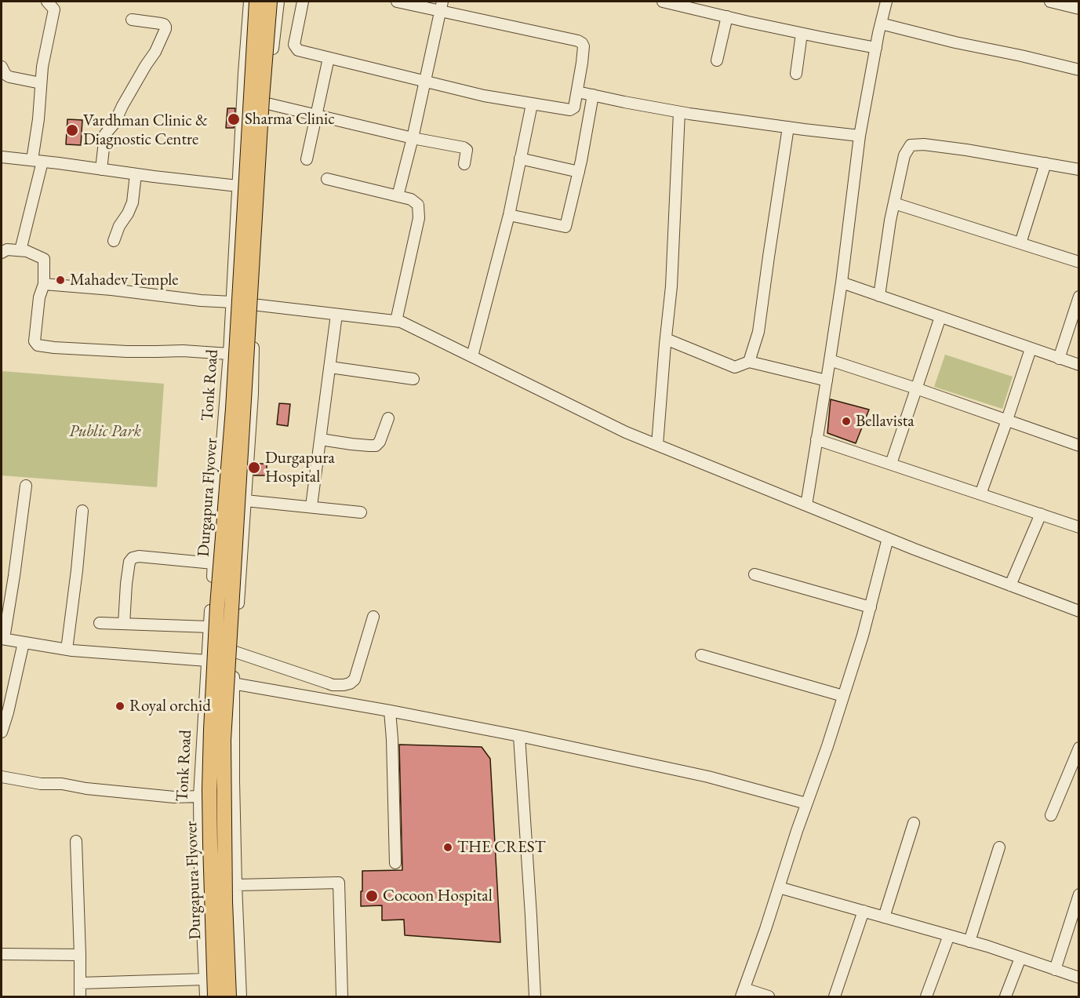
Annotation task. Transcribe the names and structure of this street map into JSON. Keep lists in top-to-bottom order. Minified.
{"streets":{"main road":["Durgapura Flyover"],"street":["Tonk Road"]},"parks":["Public Park"],"places":["Sharma Clinic","Vardhman Clinic & Diagnostic Centre","Mahadev Temple","Bellavista","Durgapura Hospital","Royal orchid","THE CREST","Cocoon Hospital"]}
